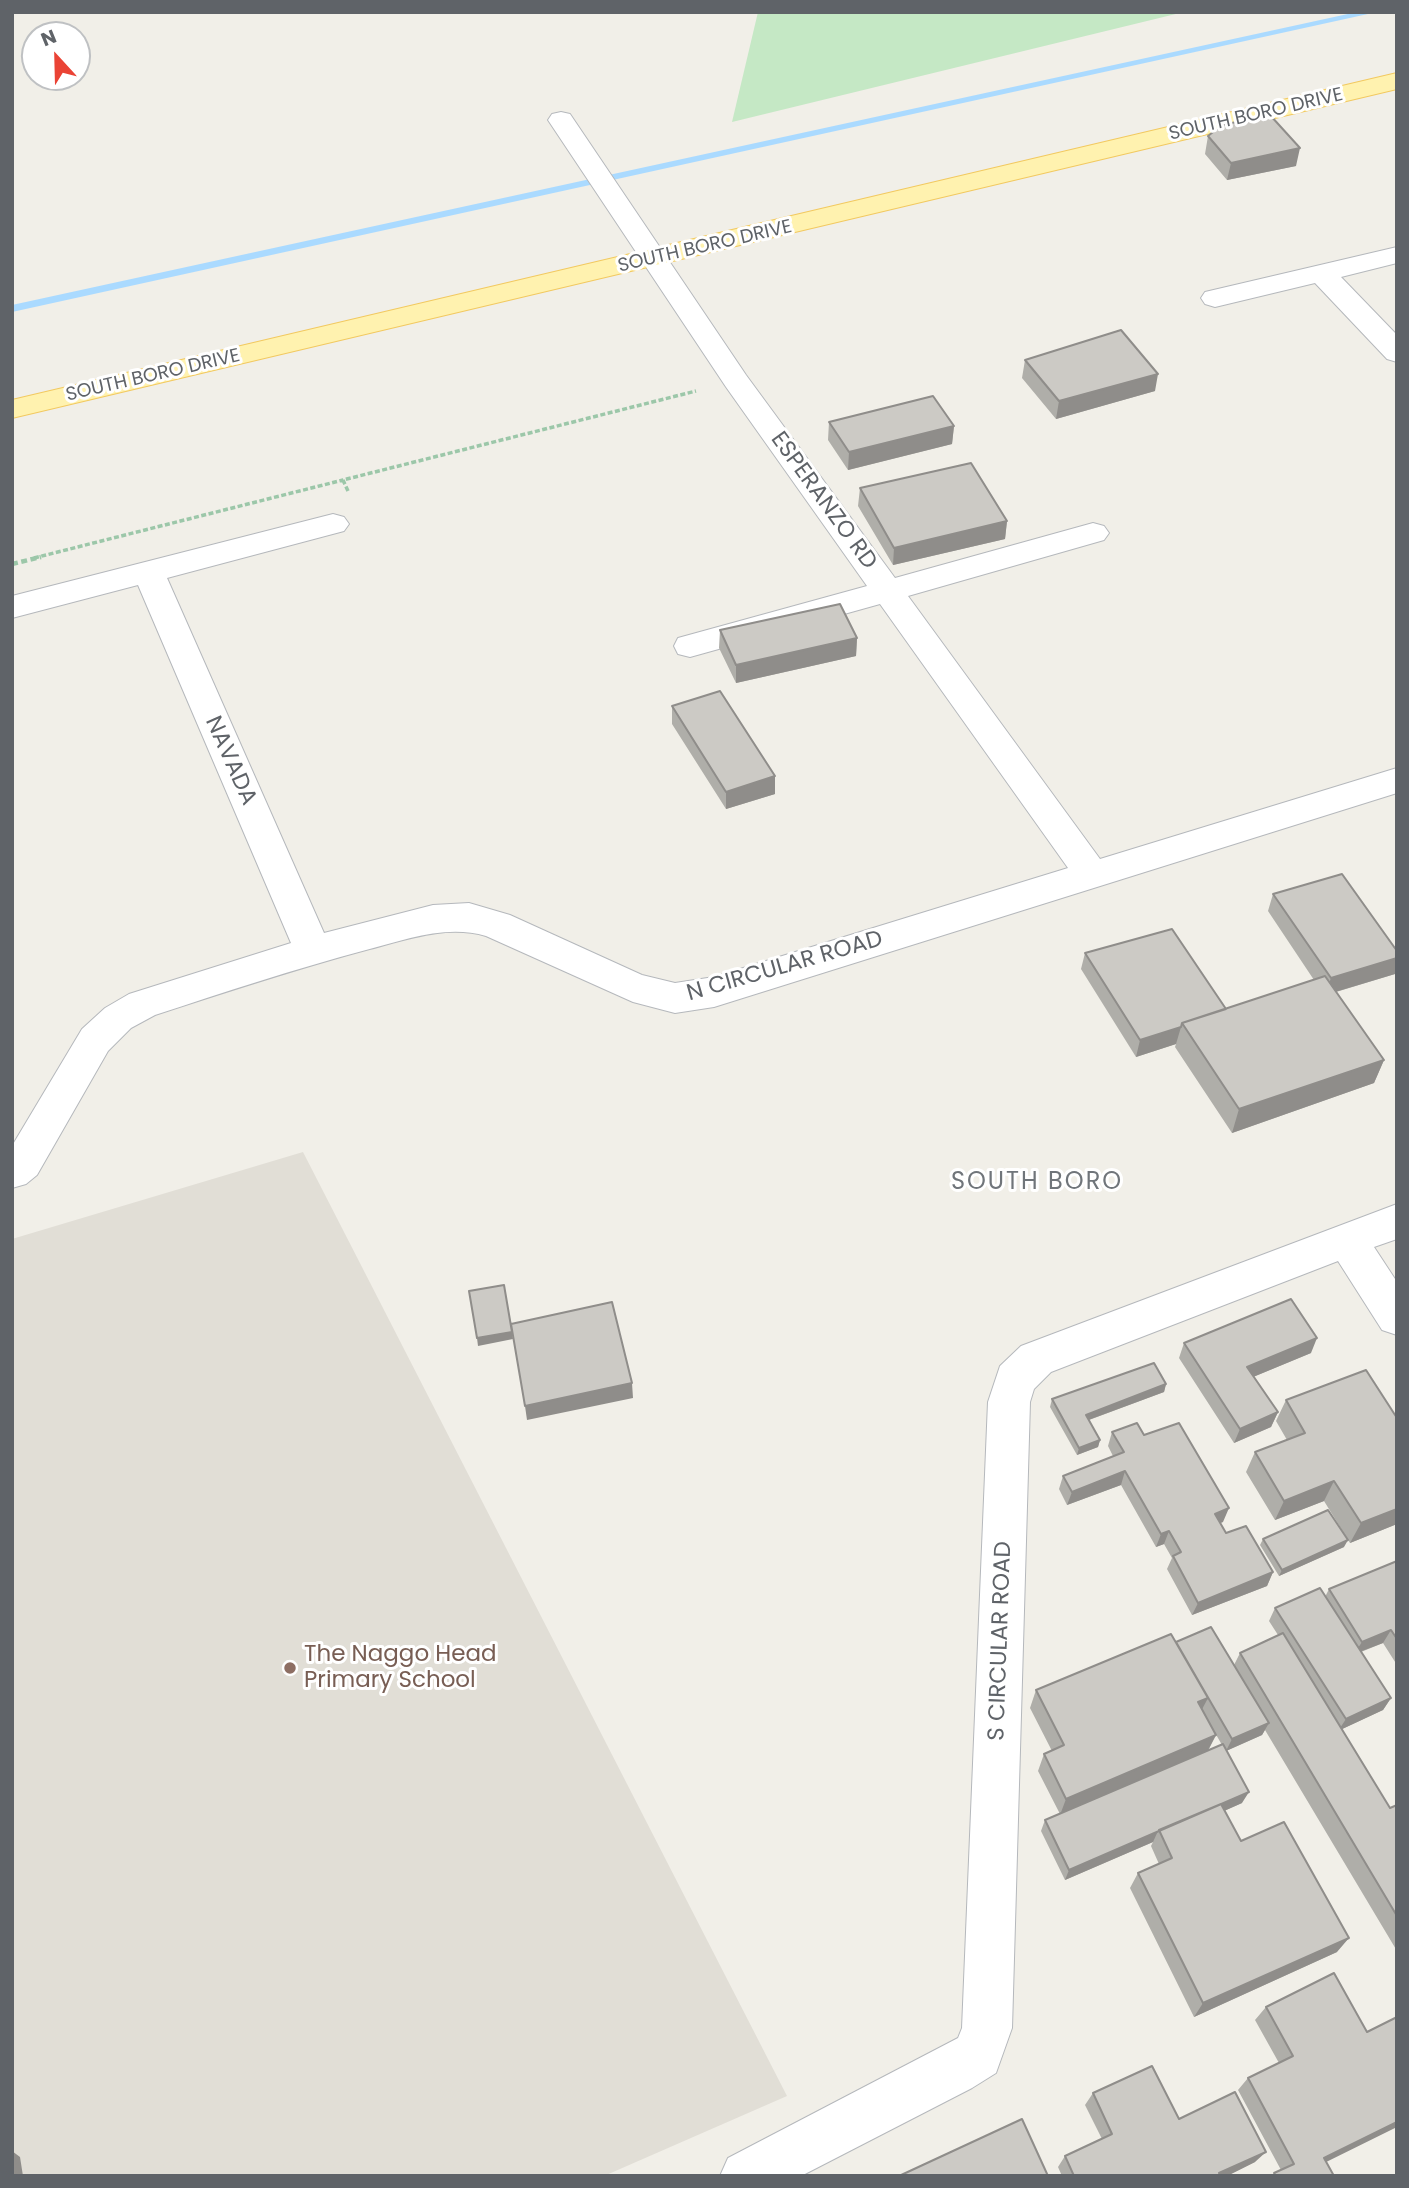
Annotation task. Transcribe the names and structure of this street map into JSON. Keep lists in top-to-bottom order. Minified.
{"streets":{"main road":["SOUTH BORO DRIVE"],"street":["ESPERANZO RD","NAVADA","N CIRCULAR ROAD","S CIRCULAR ROAD"]},"crossings":[["SOUTH BORO DRIVE","ESPERANZO RD"],["ESPERANZO RD","N CIRCULAR ROAD"],["NAVADA","N CIRCULAR ROAD"]],"districts":["SOUTH BORO"],"places":["The Naggo Head Primary School"],"north":"top"}
